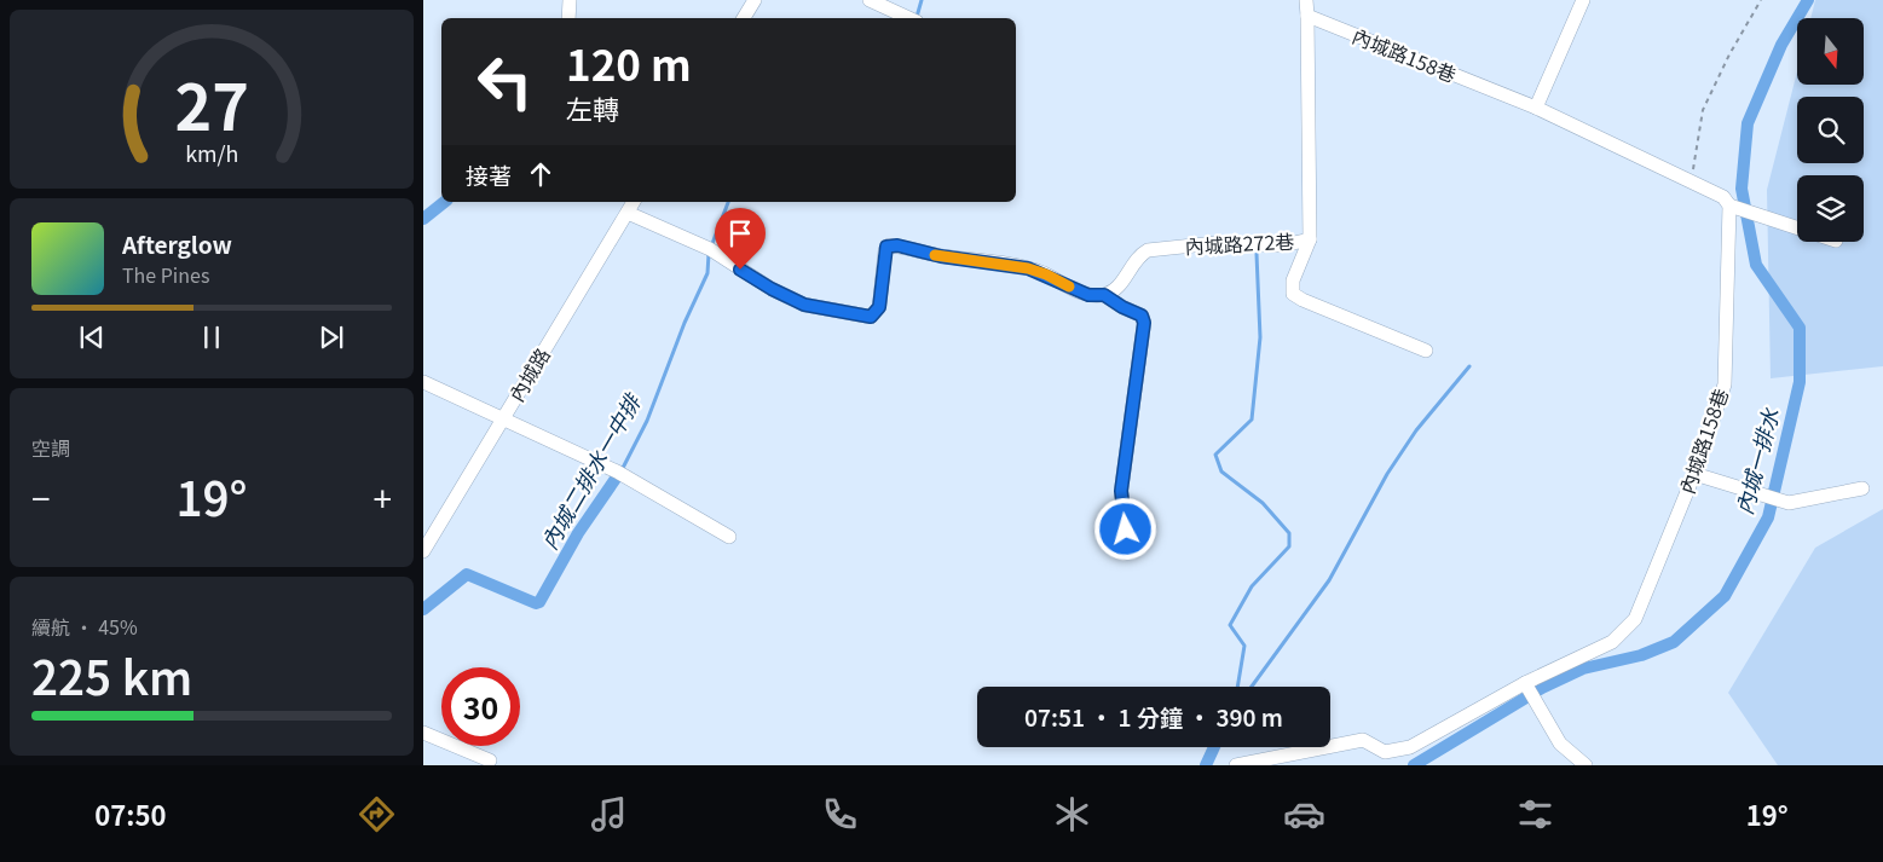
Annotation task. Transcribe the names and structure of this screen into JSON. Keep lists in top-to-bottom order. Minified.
{"streets":{"street":["內城路158巷","內城路272巷","內城路"]},"water":["內城一排水","內城二排水一中排"],"north":"bottom","page":{"turn":["120 m","左轉"],"then":"接著","song":["Afterglow","The Pines"],"tile":["空調",["續航 · 45%","225 km"]],"heat":["−","19°","+"],"limit":"30","trip":"07:51 · 1 分鐘 · 390 m","tabs":["07:50","19°"],"gauge":["27","km/h"]}}
